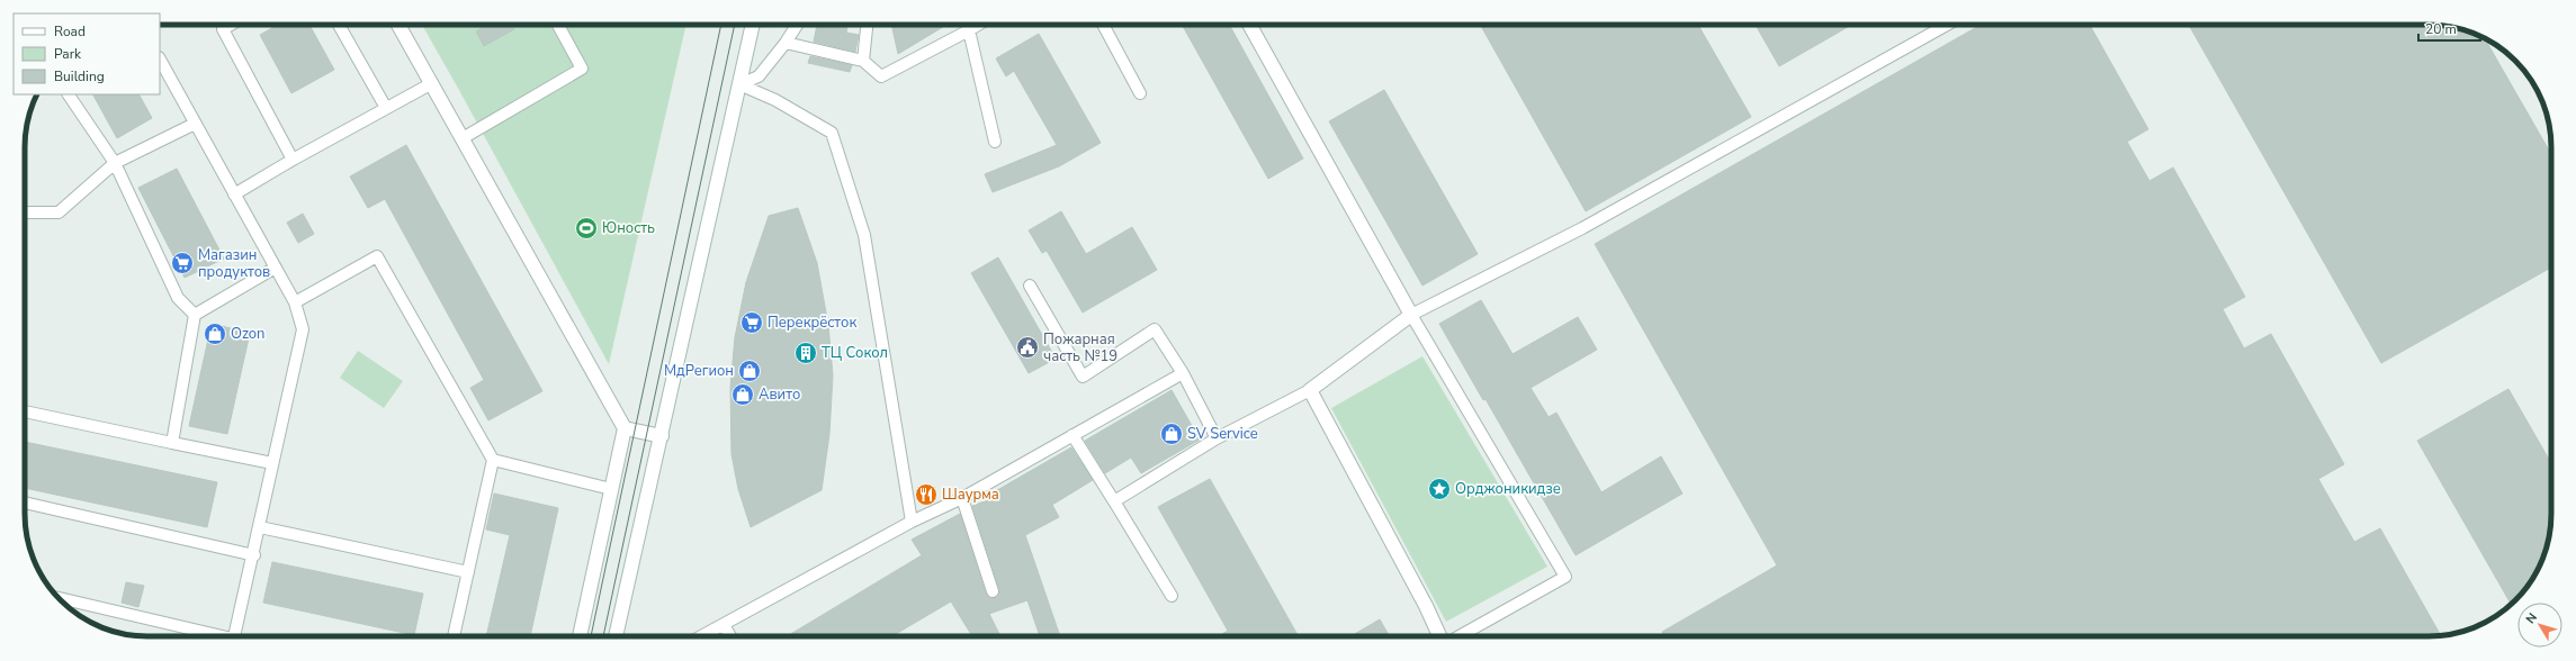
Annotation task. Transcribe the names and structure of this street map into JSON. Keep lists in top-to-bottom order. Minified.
{"places":{"sports":["Юность"],"supermarket":["Магазин продуктов","Перекрёсток"],"shop":["Ozon","МдРегион","Авито","SV Service"],"public building":["Пожарная часть №19"],"building":["ТЦ Сокол"],"place":["Орджоникидзе"],"restaurant":["Шаурма"]},"legend":["Road","Park","Building"],"scale_bar":"20 m","north":"top left"}
